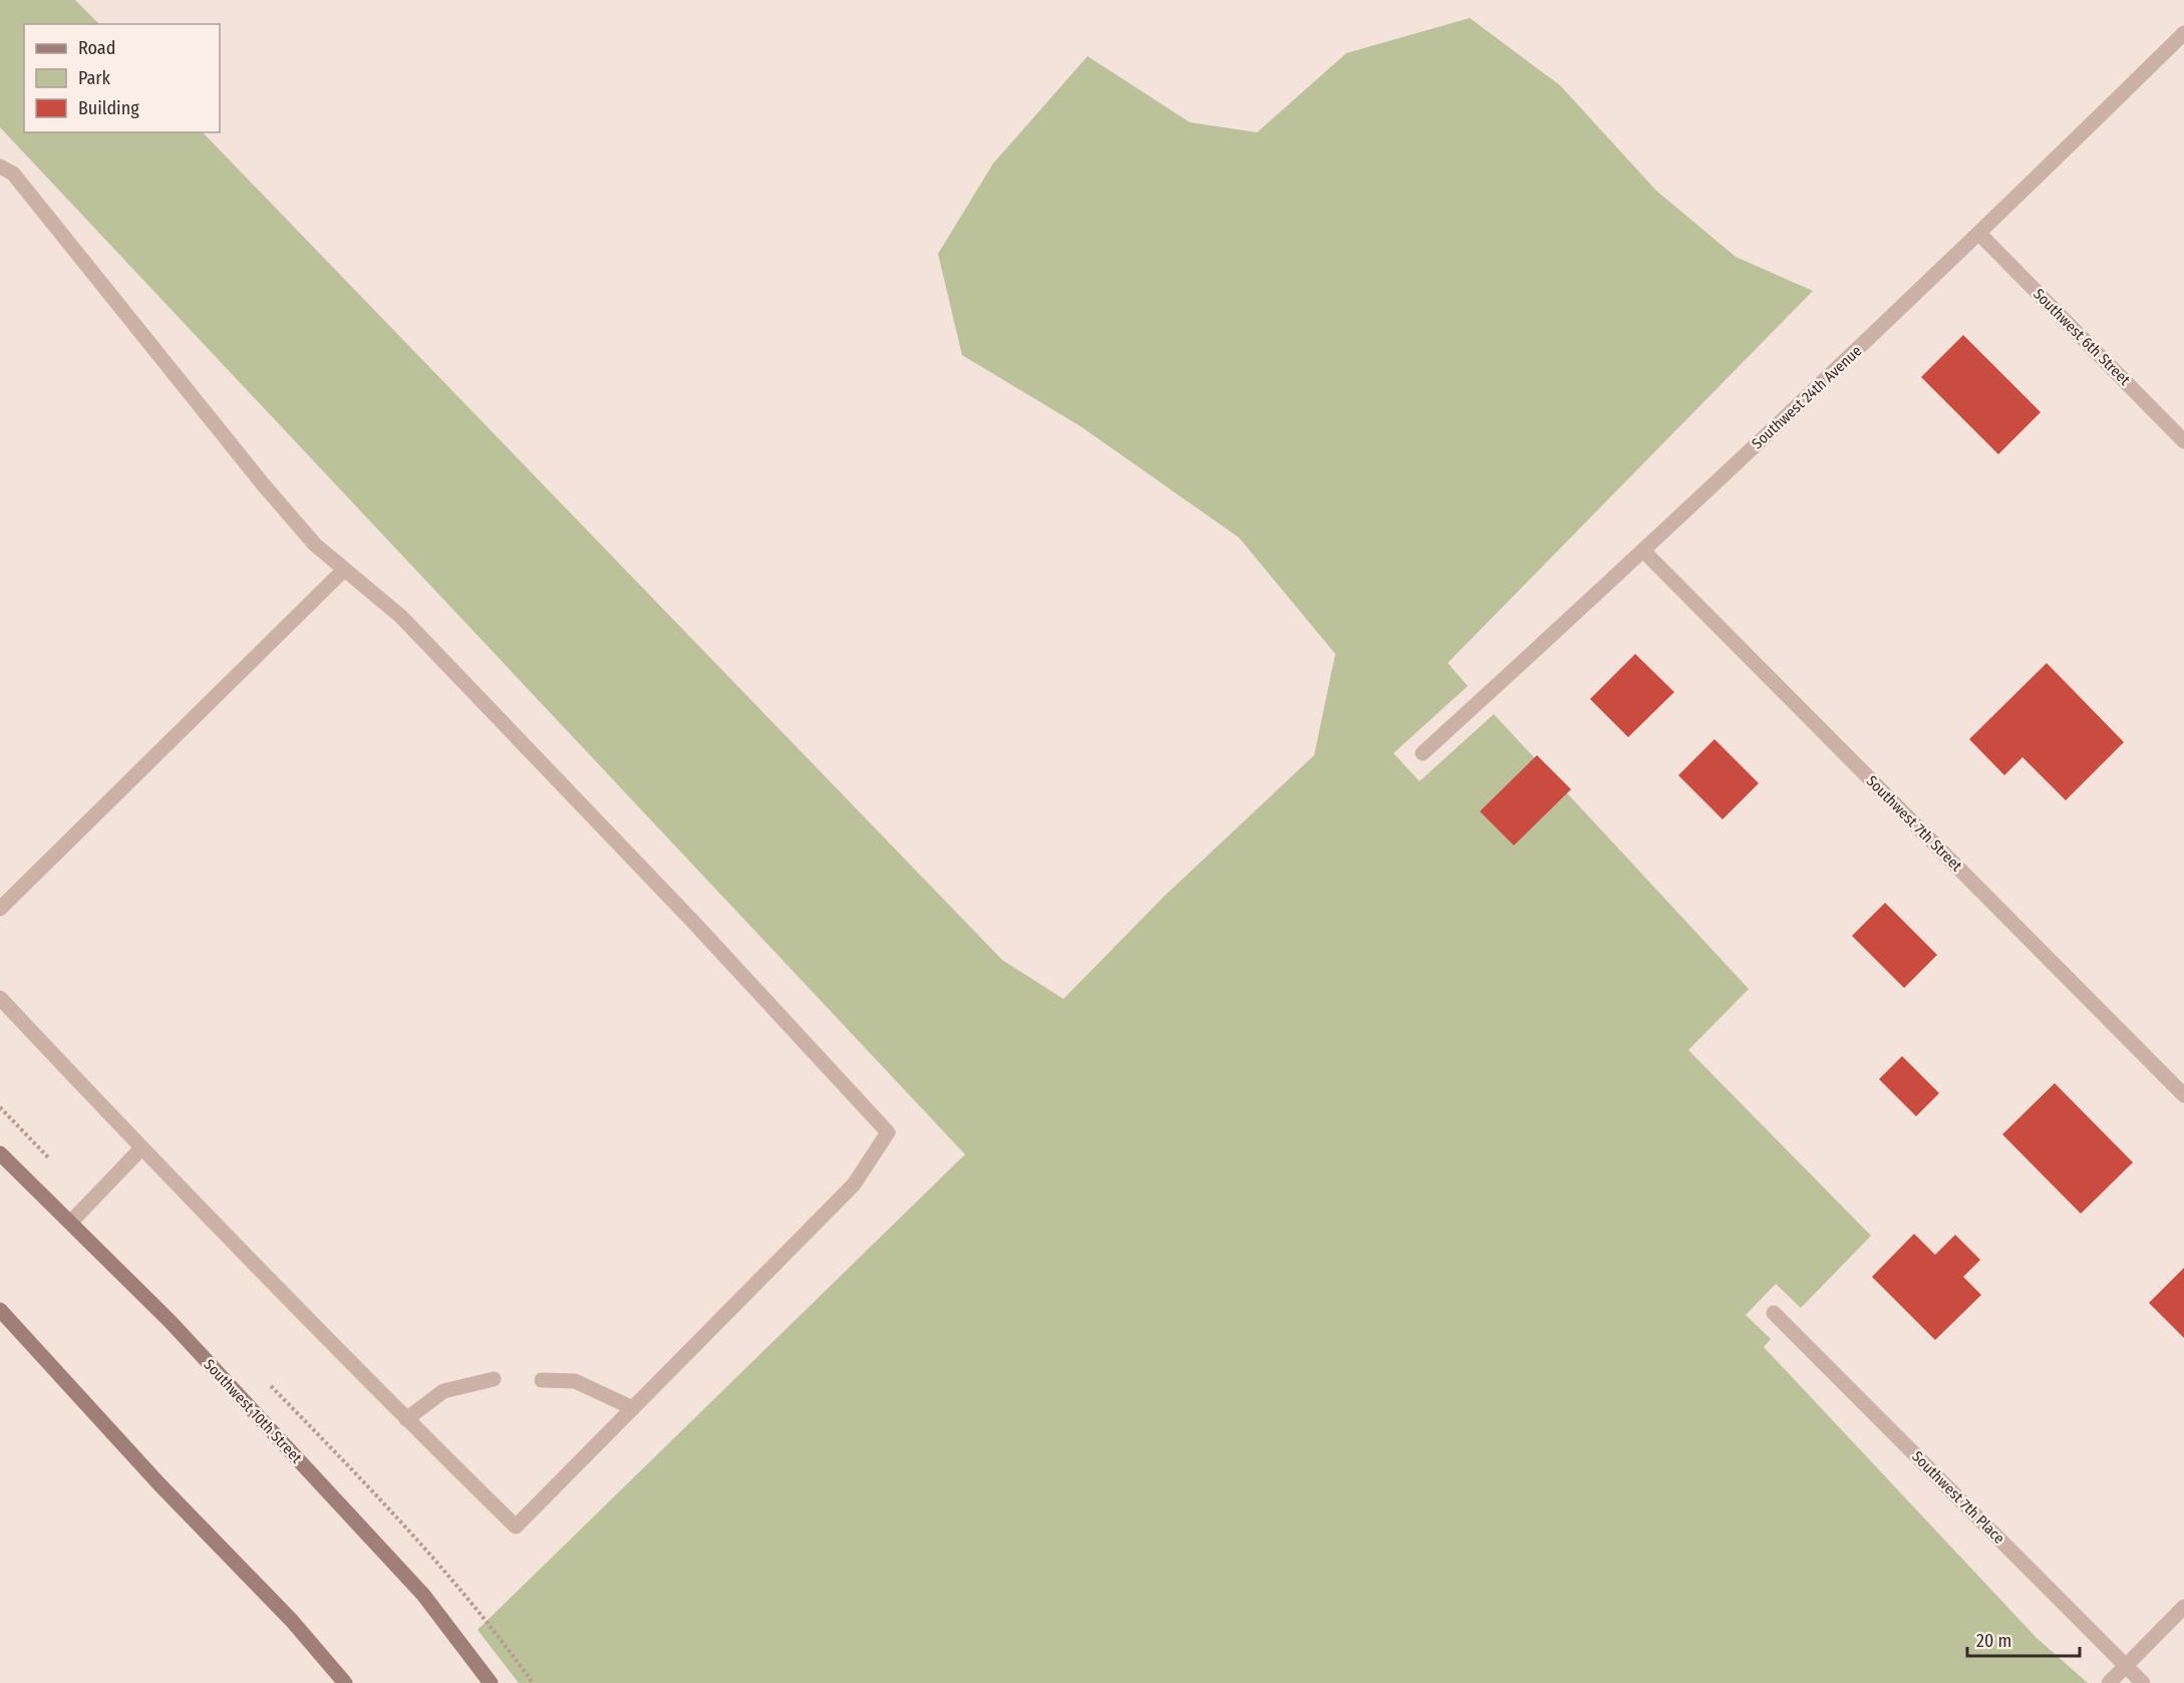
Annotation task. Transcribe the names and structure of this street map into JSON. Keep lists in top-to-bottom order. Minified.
{"streets":{"main road":["Southwest 10th Street"],"street":["Southwest 6th Street","Southwest 24th Avenue","Southwest 7th Street","Southwest 7th Place"]},"crossings":[["Southwest 6th Street","Southwest 24th Avenue"],["Southwest 24th Avenue","Southwest 7th Street"]],"legend":["Road","Park","Building"],"scale_bar":"20 m"}
